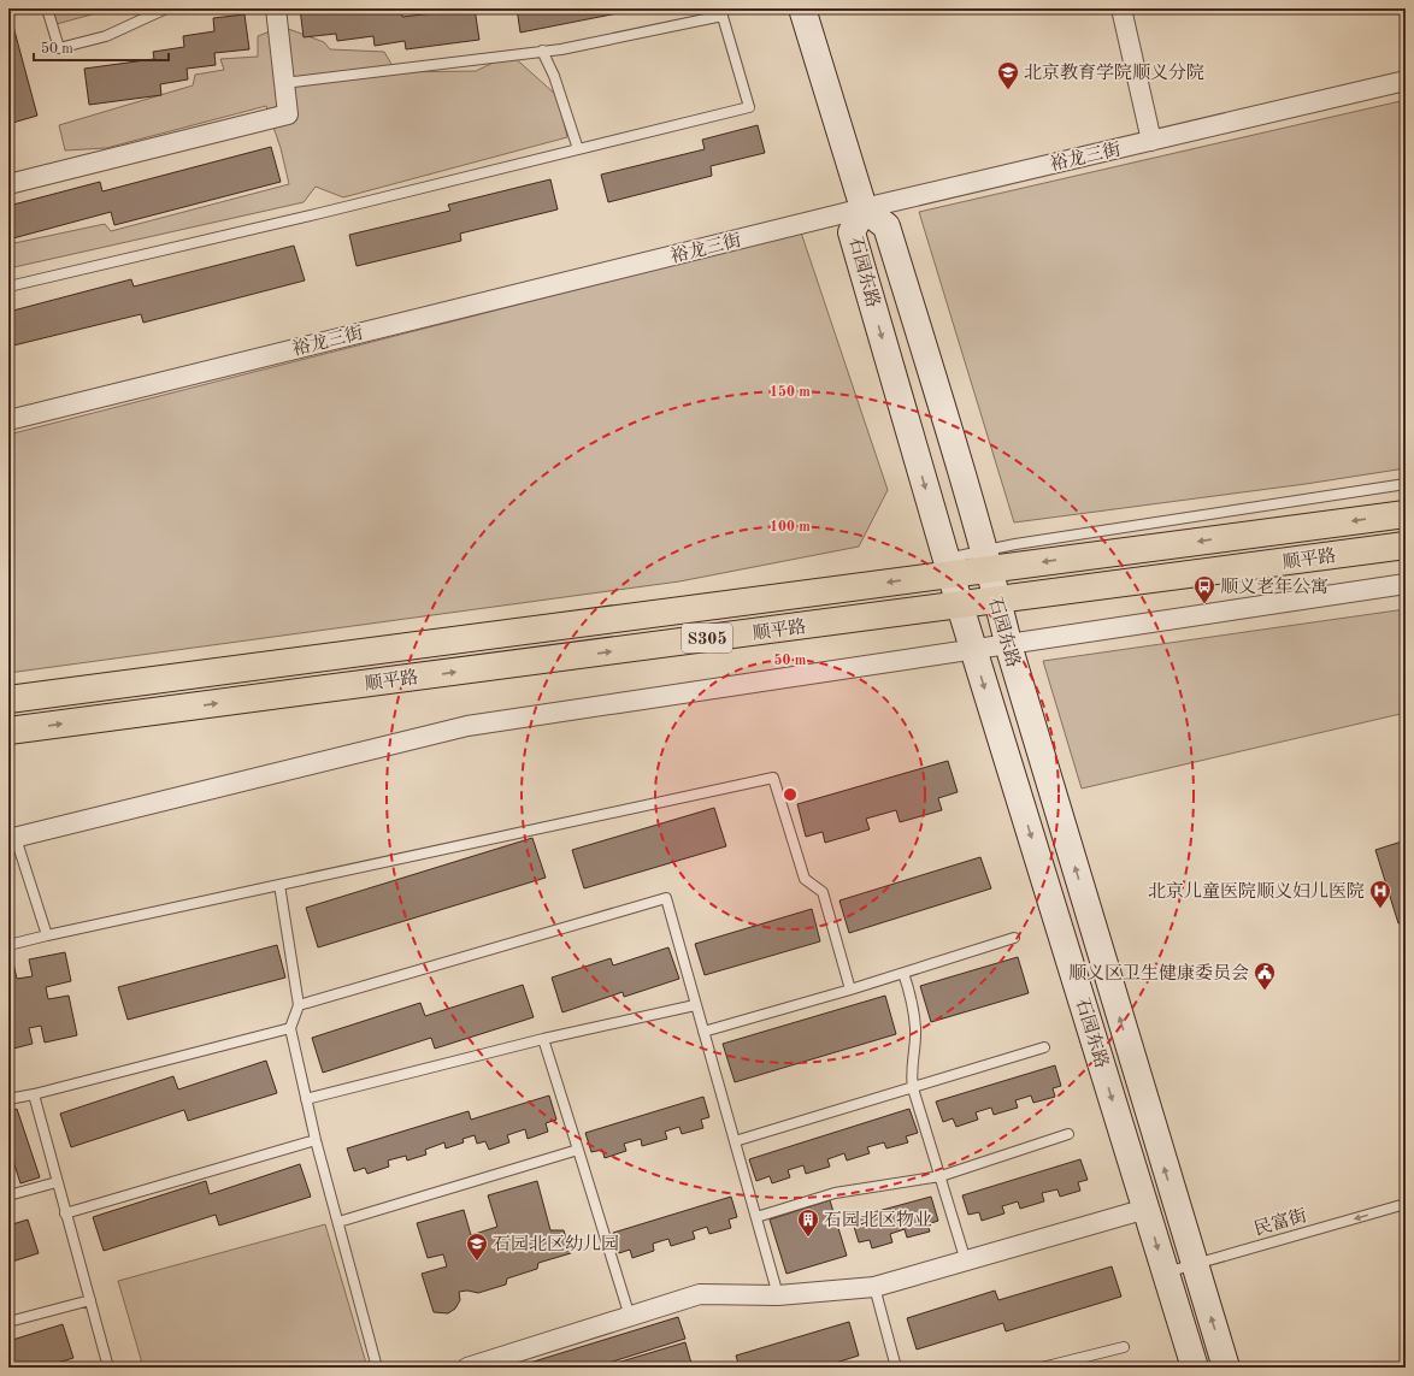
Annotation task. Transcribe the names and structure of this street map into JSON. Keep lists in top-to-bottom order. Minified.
{"streets":{"main road":["石园东路","顺平路","S305"],"street":["裕龙三街"],"lane":["民富街"]},"crossings":[["裕龙三街","石园东路"],["石园东路","顺平路"],["石园东路","民富街"]],"one_way":["民富街"],"places":{"school or university":["北京教育学院顺义分院","石园北区幼儿园"],"bus stop":["顺义老年公寓"],"hospital":["北京儿童医院顺义妇儿医院"],"public building":["顺义区卫生健康委员会"],"building":["石园北区物业"]},"scale_bar":"50 m","rings":["150 m","100 m","50 m"]}
